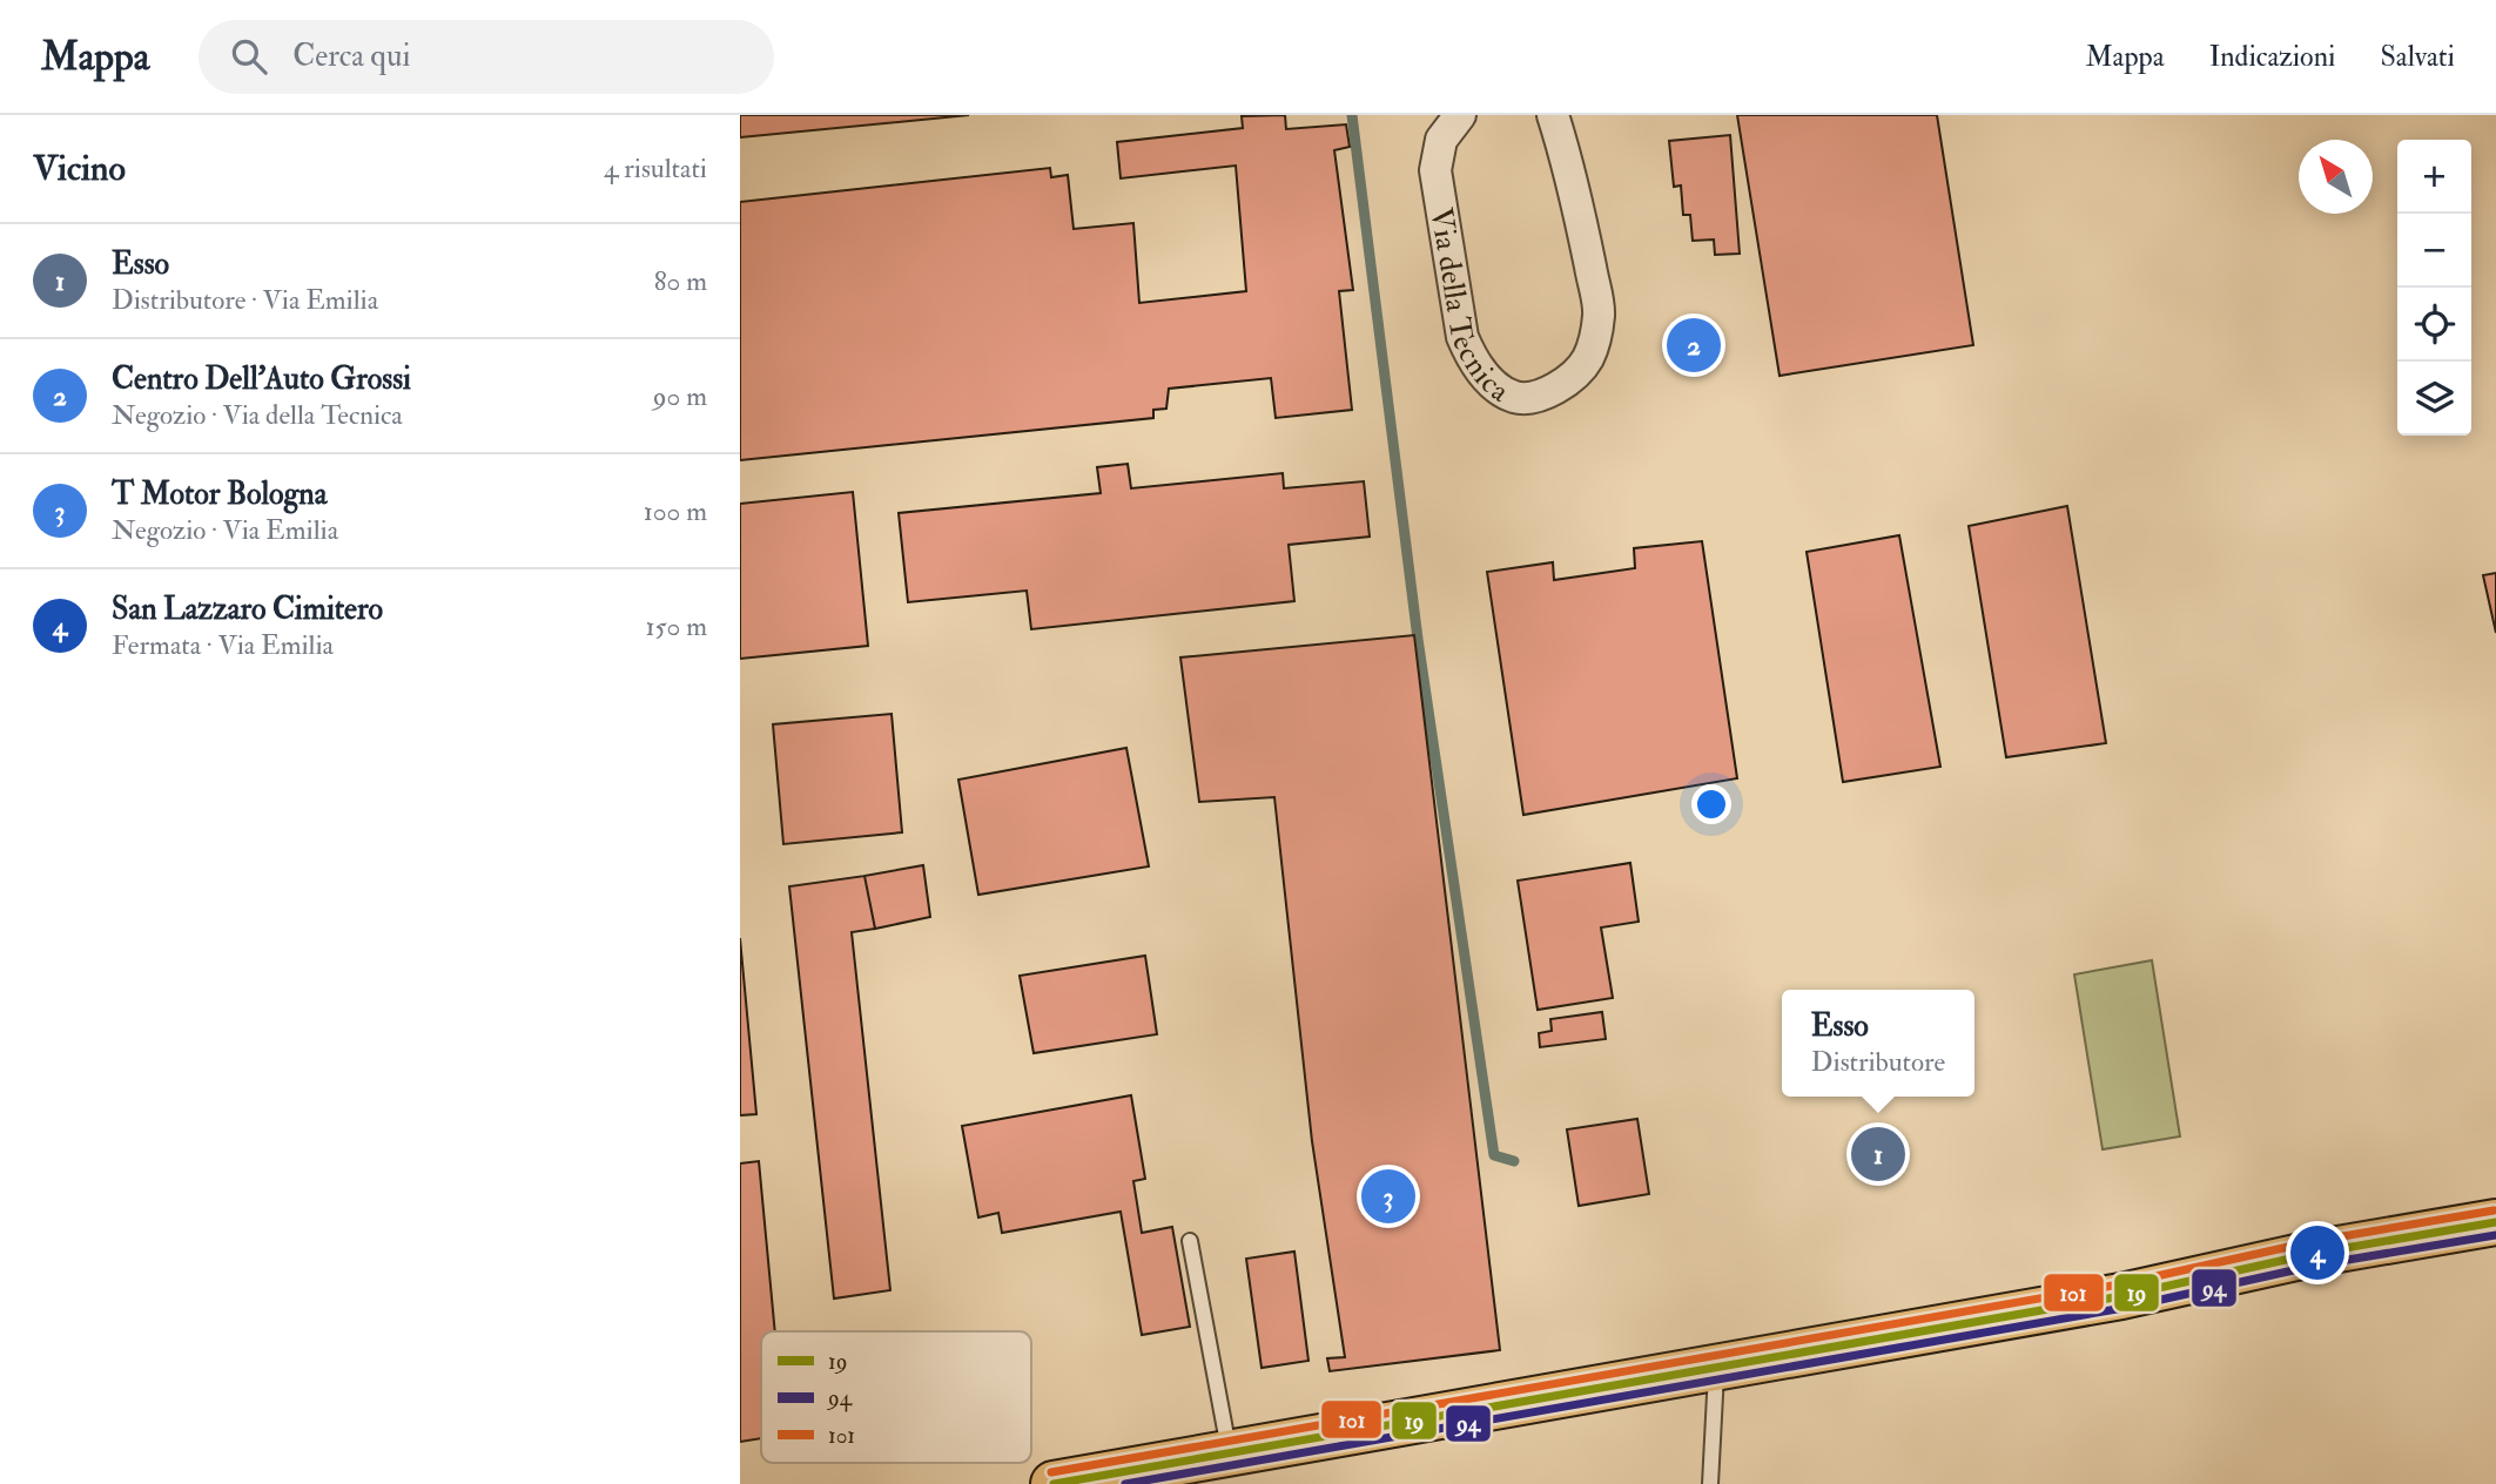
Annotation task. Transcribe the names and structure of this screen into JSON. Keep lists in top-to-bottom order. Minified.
{"streets":{"street":["Via della Tecnica"]},"lines":["transit line 101","transit line 19","transit line 94"],"legend":["19","94","101"],"north":"top left","page":{"header":"Mappa","search":"Cerca qui","nav":["Mappa","Indicazioni","Salvati"],"heading":["Vicino","4 risultati"],"map_buttons":["+","−"],"list":[{"mark":"1","name":"Esso","note":"Distributore · Via Emilia","value":"80 m"},{"mark":"2","name":"Centro Dell'Auto Grossi","note":"Negozio · Via della Tecnica","value":"90 m"},{"mark":"3","name":"T Motor Bologna","note":"Negozio · Via Emilia","value":"100 m"},{"mark":"4","name":"San Lazzaro Cimitero","note":"Fermata · Via Emilia","value":"150 m"}],"pins":["2","1","3","4"],"popup":["Esso","Distributore"]}}
